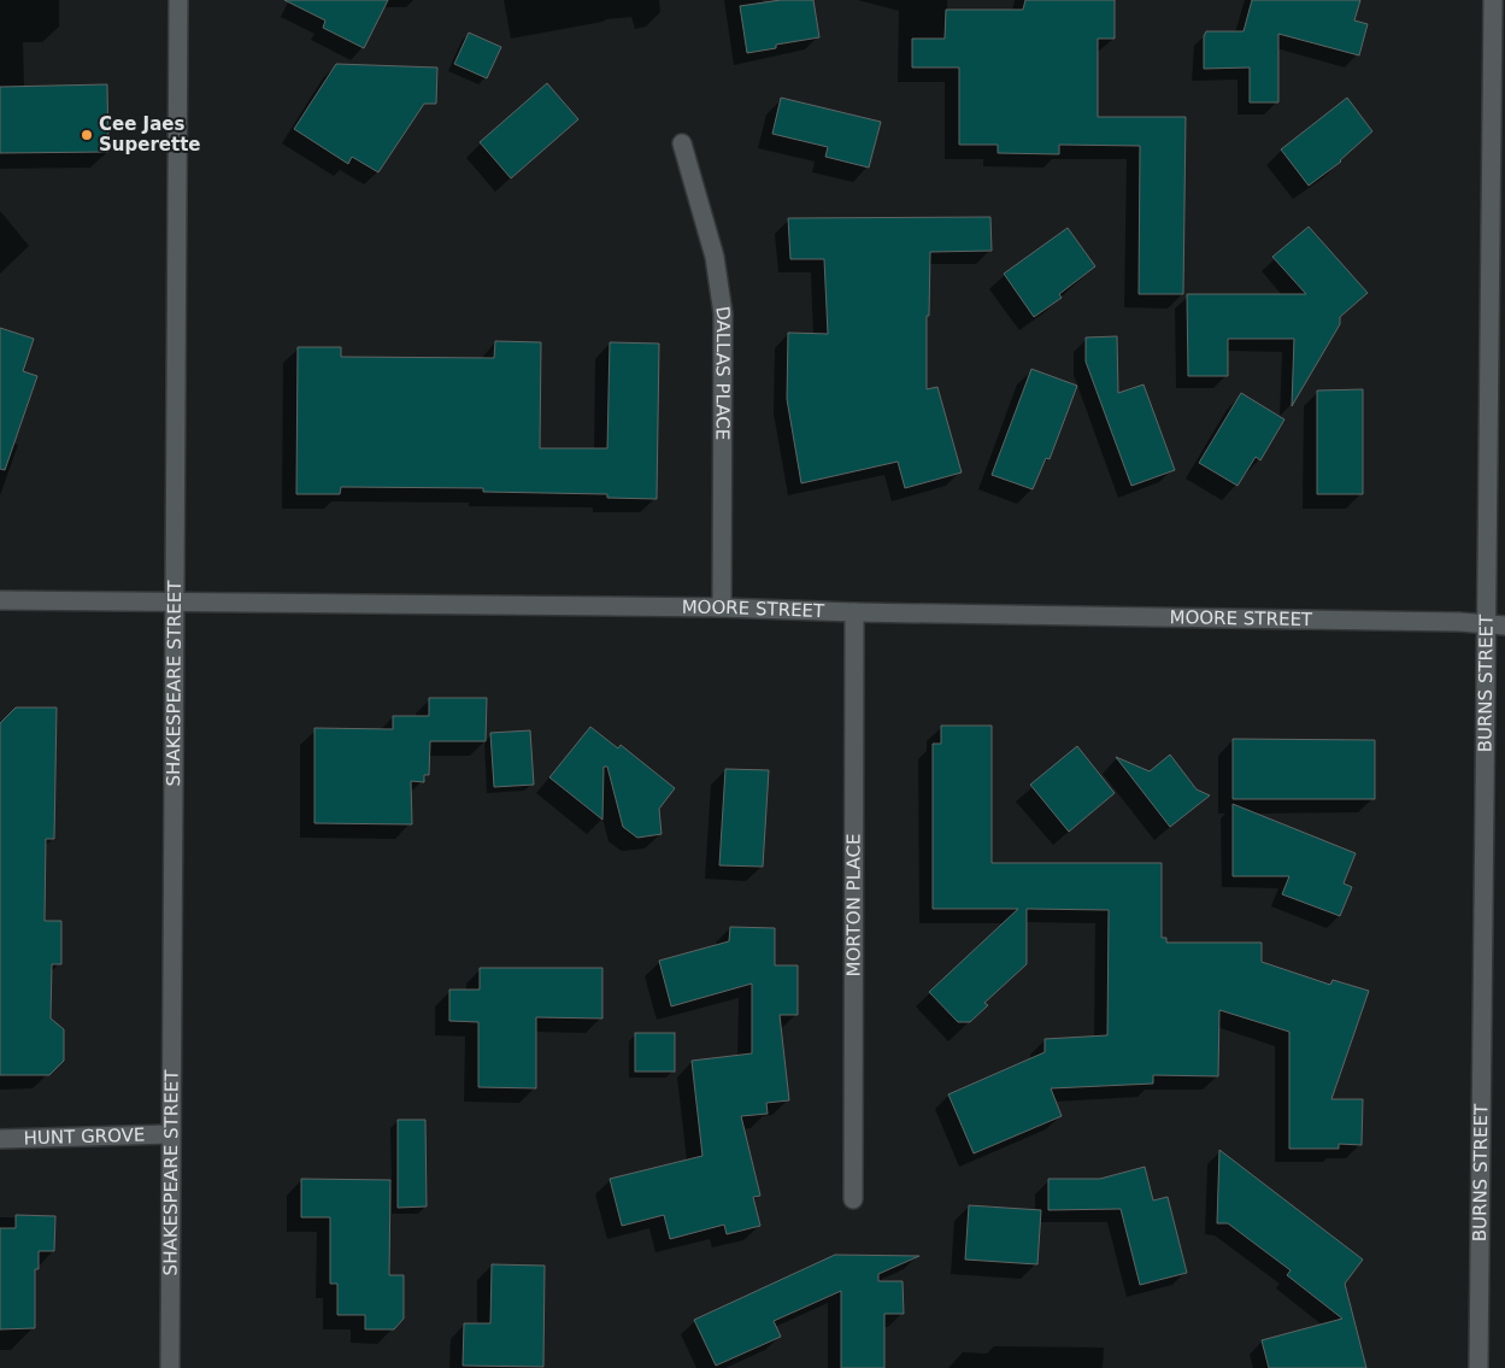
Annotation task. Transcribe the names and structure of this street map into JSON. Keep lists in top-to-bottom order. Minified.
{"streets":{"street":["DALLAS PLACE","MOORE STREET","SHAKESPEARE STREET","BURNS STREET","MORTON PLACE","HUNT GROVE"]},"crossings":[["DALLAS PLACE","MOORE STREET"],["MOORE STREET","SHAKESPEARE STREET"],["MOORE STREET","BURNS STREET"],["MOORE STREET","MORTON PLACE"],["SHAKESPEARE STREET","HUNT GROVE"]],"places":["Cee Jaes Superette"]}
